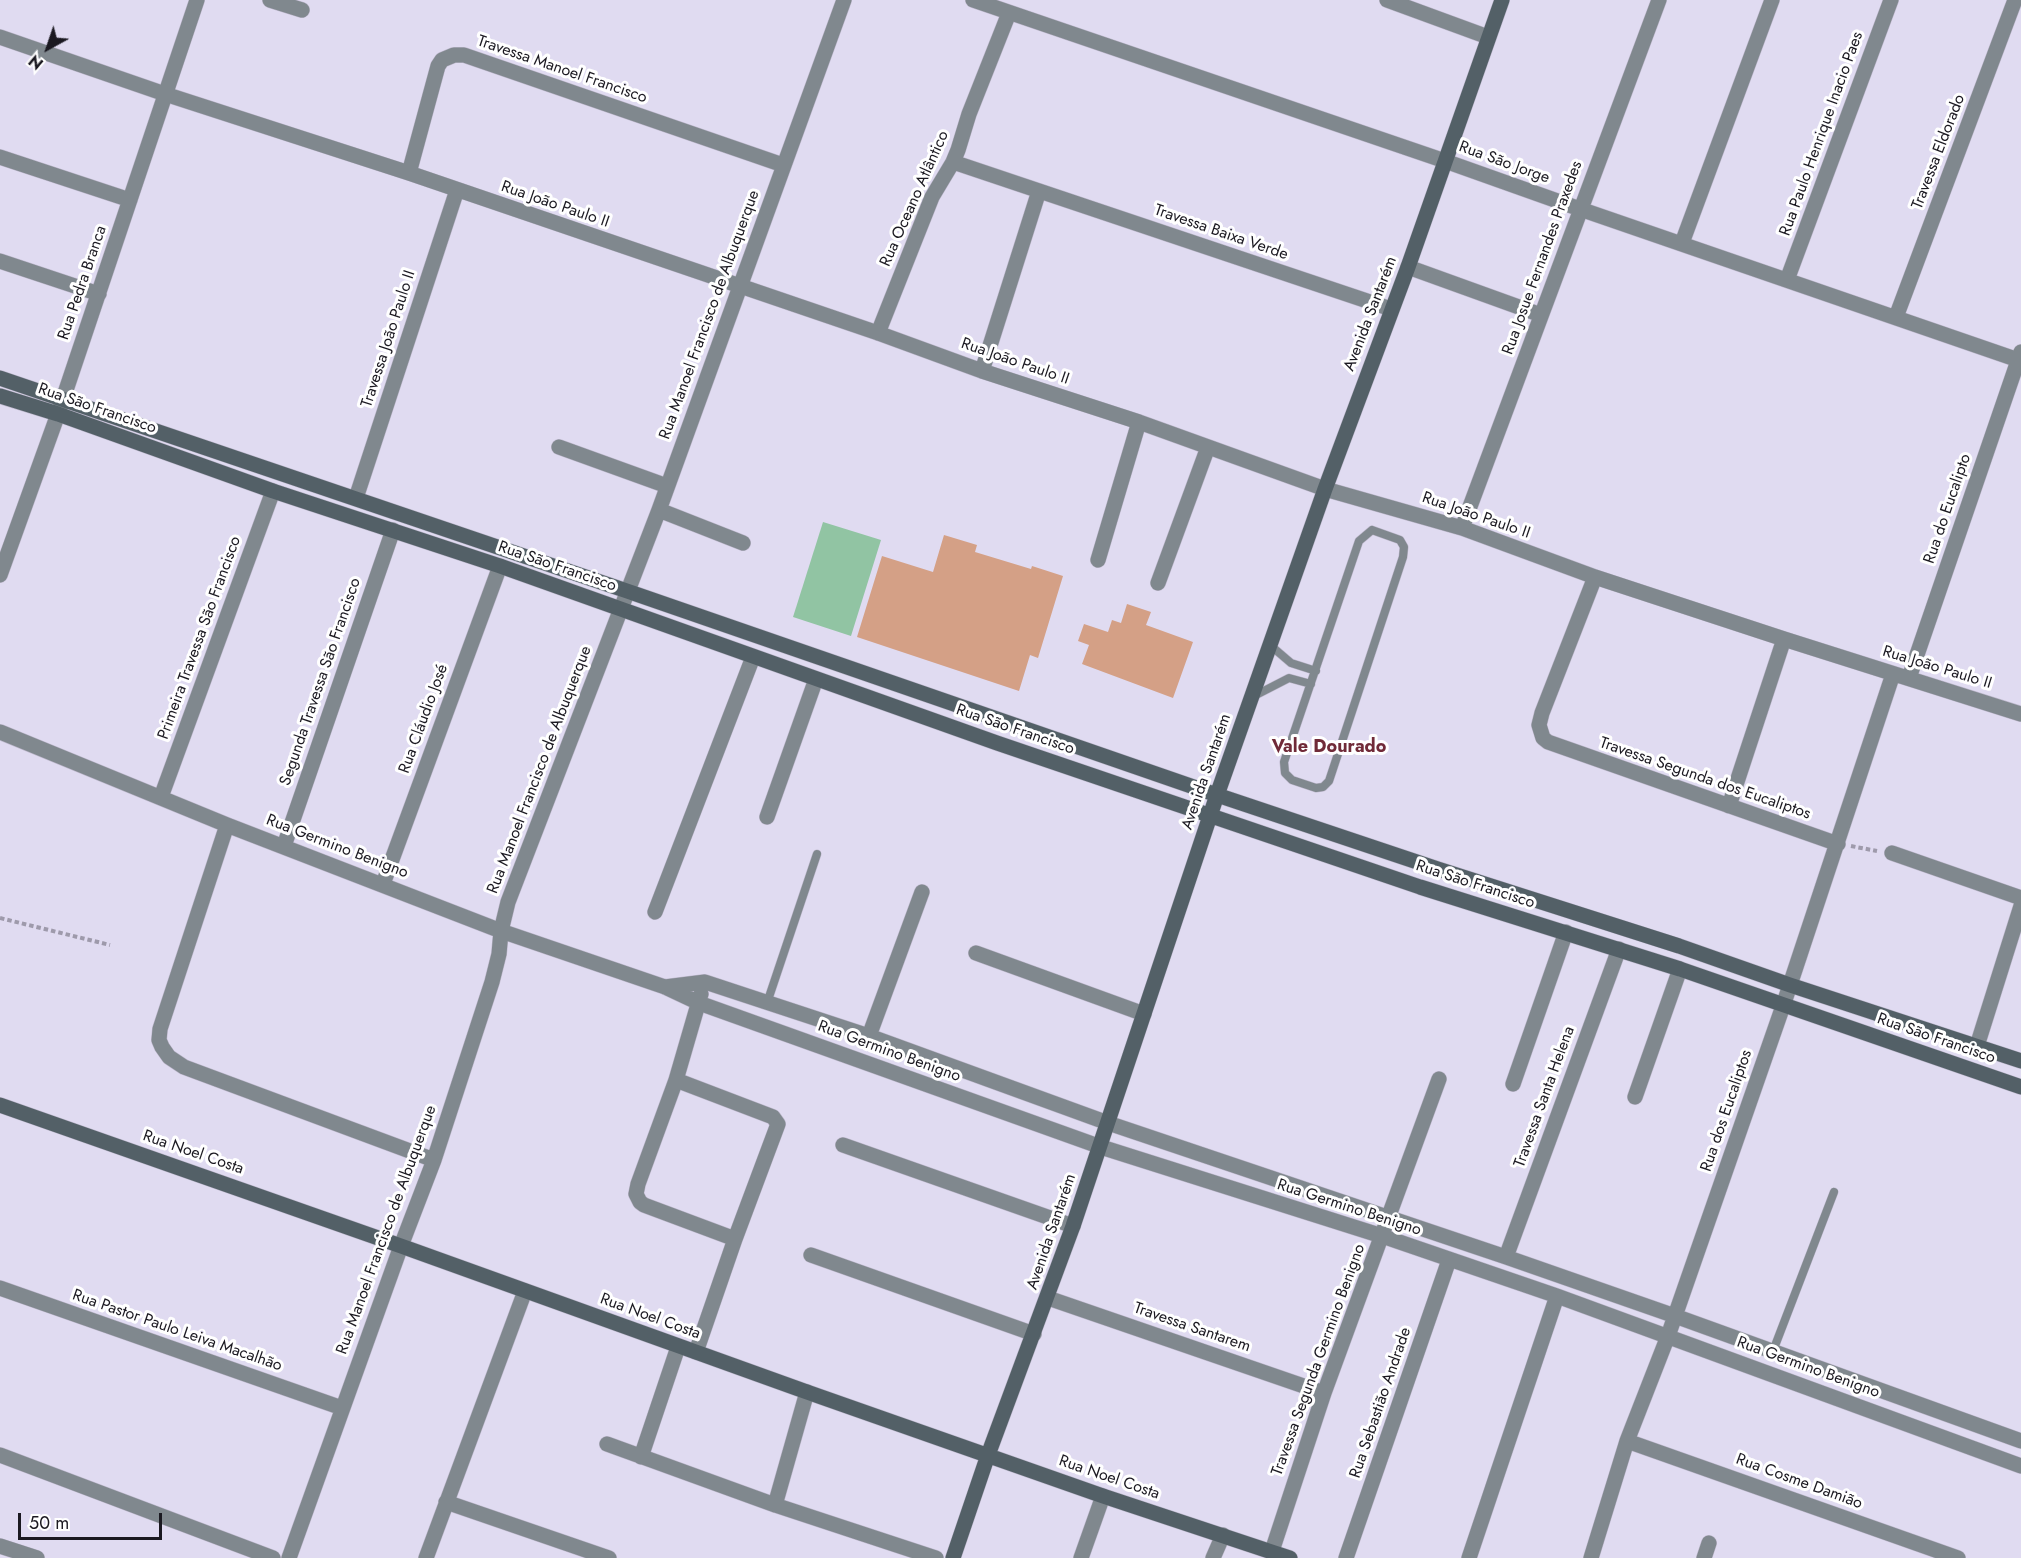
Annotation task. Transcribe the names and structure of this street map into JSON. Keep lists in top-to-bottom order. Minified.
{"streets":{"street":["Travessa Manoel Francisco","Rua Paulo Henrique Inacio Paes","Travessa Eldorado","Rua São Jorge","Rua Oceano Atlântico","Rua João Paulo II","Travessa Baixa Verde","Rua Josue Fernandes Praxedes","Rua Pedra Branca","Avenida Santarém","Rua Manoel Francisco de Albuquerque","Travessa João Paulo II","Rua São Francisco","Rua do Eucalipto","Primeira Travessa São Francisco","Segunda Travessa São Francisco","Rua Cláudio José","Travessa Segunda dos Eucaliptos","Rua Germino Benigno","Travessa Santa Helena","Rua dos Eucaliptos","Rua Noel Costa","Travessa Santarem","Rua Pastor Paulo Leiva Macalhão","Travessa Segunda Germino Benigno","Rua Sebastião Andrade","Rua Cosme Damião"]},"crossings":[["Travessa Manoel Francisco","Rua João Paulo II"],["Travessa Manoel Francisco","Rua Manoel Francisco de Albuquerque"],["Rua Paulo Henrique Inacio Paes","Rua São Jorge"],["Travessa Eldorado","Rua São Jorge"],["Rua São Jorge","Rua Oceano Atlântico"],["Rua São Jorge","Rua Josue Fernandes Praxedes"],["Rua São Jorge","Avenida Santarém"],["Rua São Jorge","Rua do Eucalipto"],["Rua Oceano Atlântico","Rua João Paulo II"],["Rua Oceano Atlântico","Travessa Baixa Verde"],["Rua João Paulo II","Rua Josue Fernandes Praxedes"],["Rua João Paulo II","Rua Pedra Branca"],["Rua João Paulo II","Avenida Santarém"],["Rua João Paulo II","Rua Manoel Francisco de Albuquerque"],["Rua João Paulo II","Travessa João Paulo II"],["Rua João Paulo II","Rua do Eucalipto"],["Rua João Paulo II","Travessa Segunda dos Eucaliptos"],["Rua João Paulo II","Rua dos Eucaliptos"],["Travessa Baixa Verde","Avenida Santarém"],["Rua Pedra Branca","Rua São Francisco"],["Avenida Santarém","Rua São Francisco"],["Avenida Santarém","Rua Germino Benigno"],["Avenida Santarém","Rua Noel Costa"],["Avenida Santarém","Travessa Santarem"],["Rua Manoel Francisco de Albuquerque","Rua São Francisco"],["Rua Manoel Francisco de Albuquerque","Rua Germino Benigno"],["Rua Manoel Francisco de Albuquerque","Rua Noel Costa"],["Rua Manoel Francisco de Albuquerque","Rua Pastor Paulo Leiva Macalhão"],["Travessa João Paulo II","Rua São Francisco"],["Rua São Francisco","Primeira Travessa São Francisco"],["Rua São Francisco","Segunda Travessa São Francisco"],["Rua São Francisco","Rua Cláudio José"],["Rua São Francisco","Travessa Santa Helena"],["Rua São Francisco","Rua dos Eucaliptos"],["Primeira Travessa São Francisco","Rua Germino Benigno"],["Segunda Travessa São Francisco","Rua Germino Benigno"],["Rua Cláudio José","Rua Germino Benigno"],["Travessa Segunda dos Eucaliptos","Rua dos Eucaliptos"],["Rua Germino Benigno","Travessa Santa Helena"],["Rua Germino Benigno","Rua dos Eucaliptos"],["Rua Germino Benigno","Travessa Segunda Germino Benigno"],["Rua Germino Benigno","Rua Sebastião Andrade"],["Rua dos Eucaliptos","Rua Cosme Damião"],["Rua Noel Costa","Travessa Segunda Germino Benigno"],["Travessa Santarem","Travessa Segunda Germino Benigno"]],"districts":["Vale Dourado"],"scale_bar":"50 m","north":"bottom left"}
